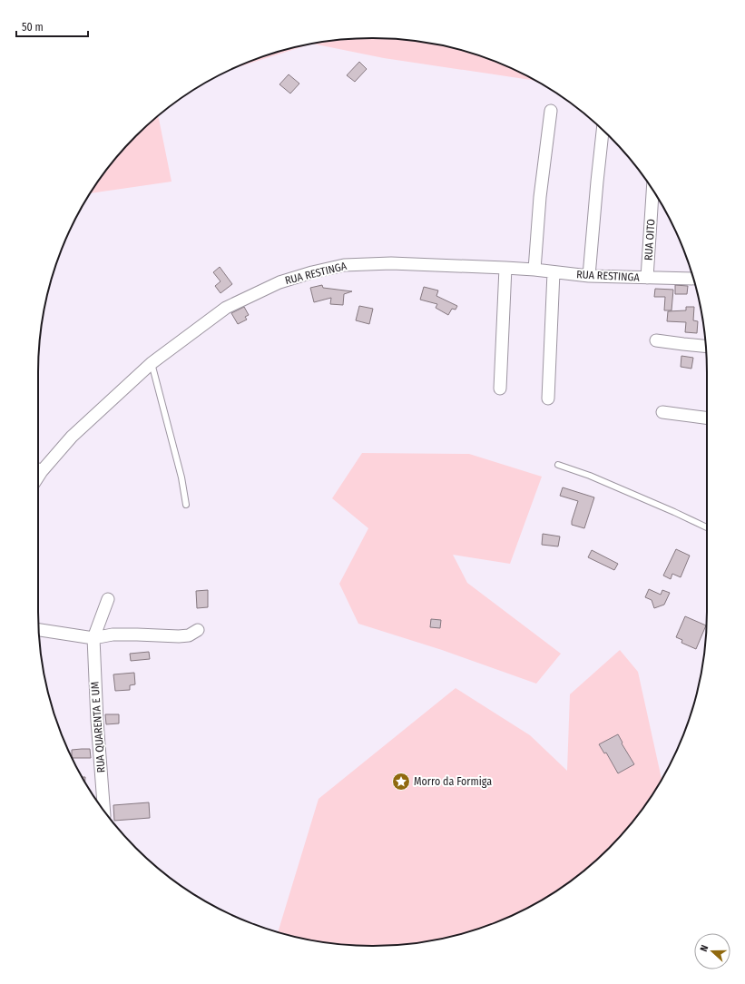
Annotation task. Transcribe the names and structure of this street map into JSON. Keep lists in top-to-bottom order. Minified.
{"streets":{"street":["RUA OITO","RUA RESTINGA","RUA QUARENTA E UM"]},"crossings":[["RUA OITO","RUA RESTINGA"]],"places":{"place":["Morro da Formiga"]},"scale_bar":"50 m","north":"left"}
